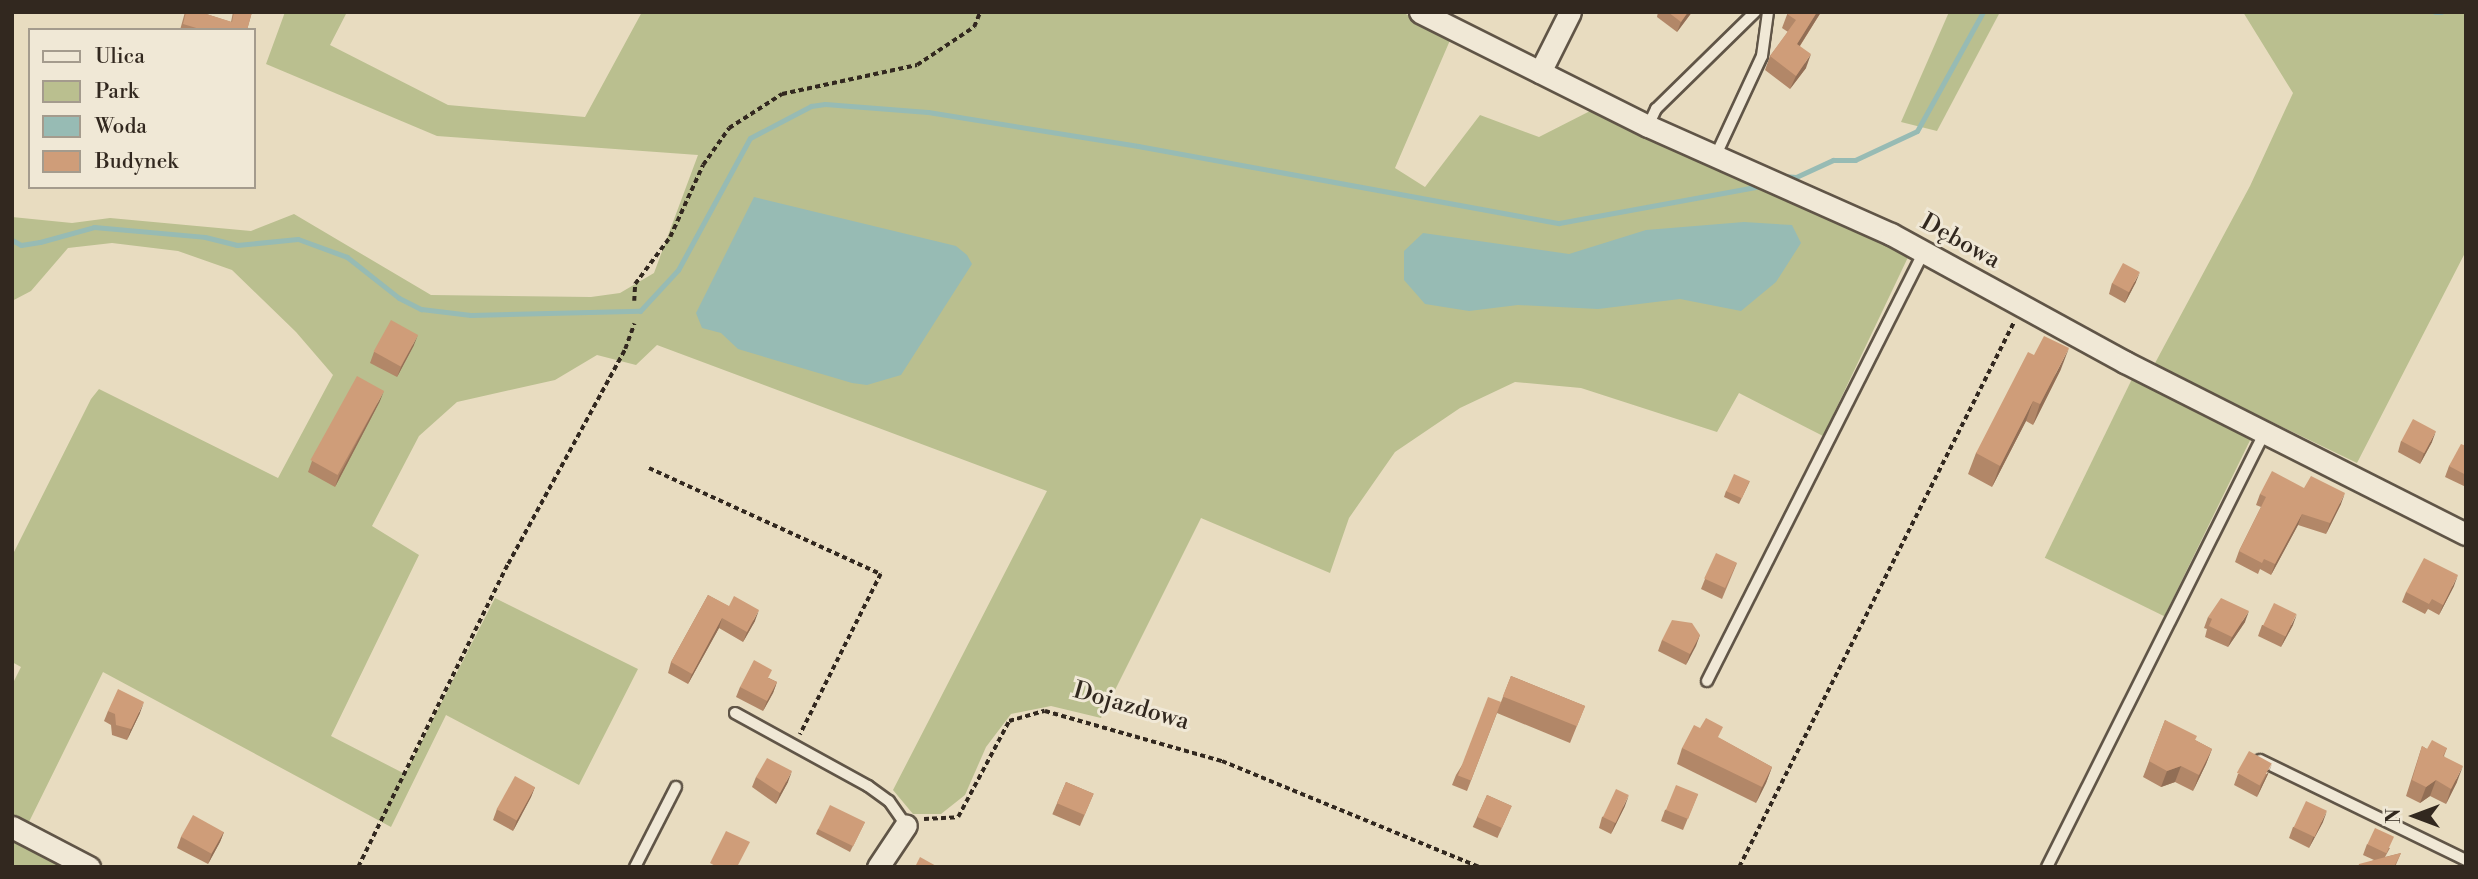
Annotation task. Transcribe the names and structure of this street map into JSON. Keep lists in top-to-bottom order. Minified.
{"streets":{"street":["Dębowa"],"path":["Dojazdowa"]},"legend":["Ulica","Park","Woda","Budynek"],"north":"left"}
